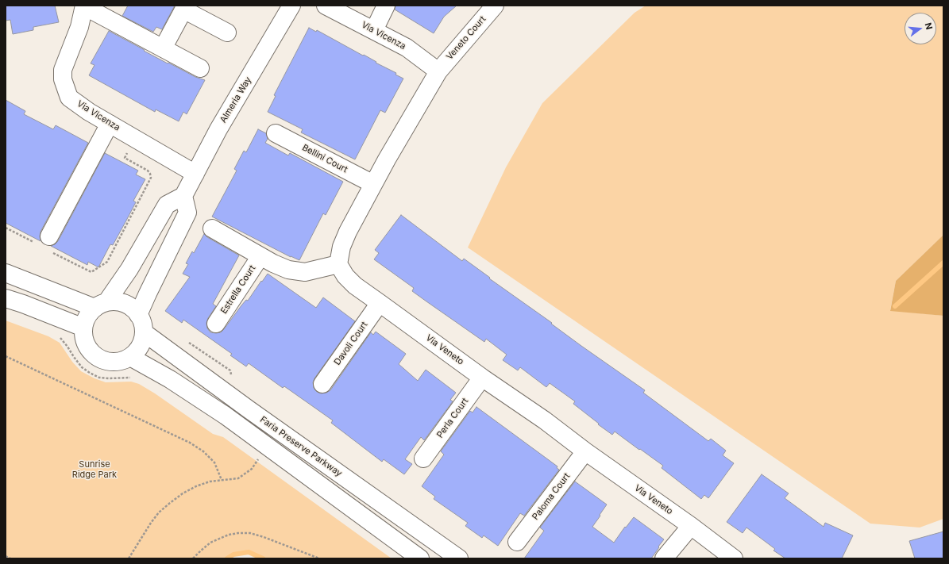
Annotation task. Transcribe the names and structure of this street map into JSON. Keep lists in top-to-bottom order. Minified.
{"streets":{"street":["Via Vicenza","Veneto Court","Almeria Way","Bellini Court","Estrella Court","Davoli Court","Via Veneto","Perla Court","Faria Preserve Parkway","Paloma Court"]},"crossings":[["Via Vicenza","Veneto Court"],["Via Vicenza","Almeria Way"],["Estrella Court","Via Veneto"],["Davoli Court","Via Veneto"],["Via Veneto","Perla Court"],["Via Veneto","Paloma Court"]],"parks":["Sunrise Ridge Park"],"north":"right"}
